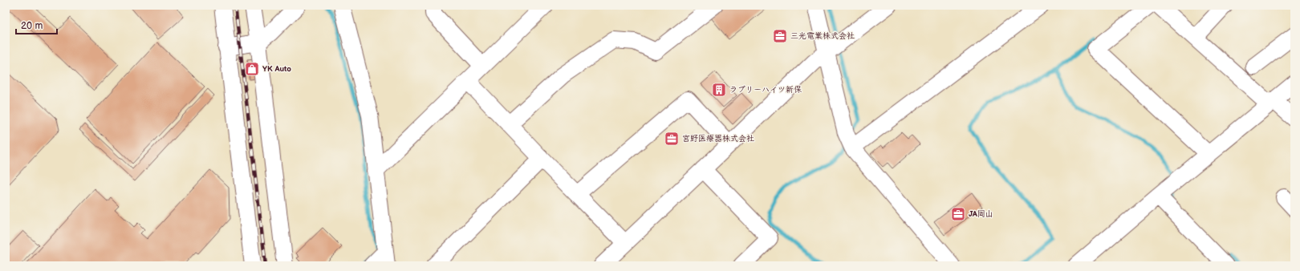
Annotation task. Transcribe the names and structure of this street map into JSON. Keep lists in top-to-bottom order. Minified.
{"places":{"office":["三光電業株式会社","宮野医療器株式会社","JA岡山"],"shop":["YK Auto"],"building":["ラブリーハイツ新保"]},"scale_bar":"20 m"}
